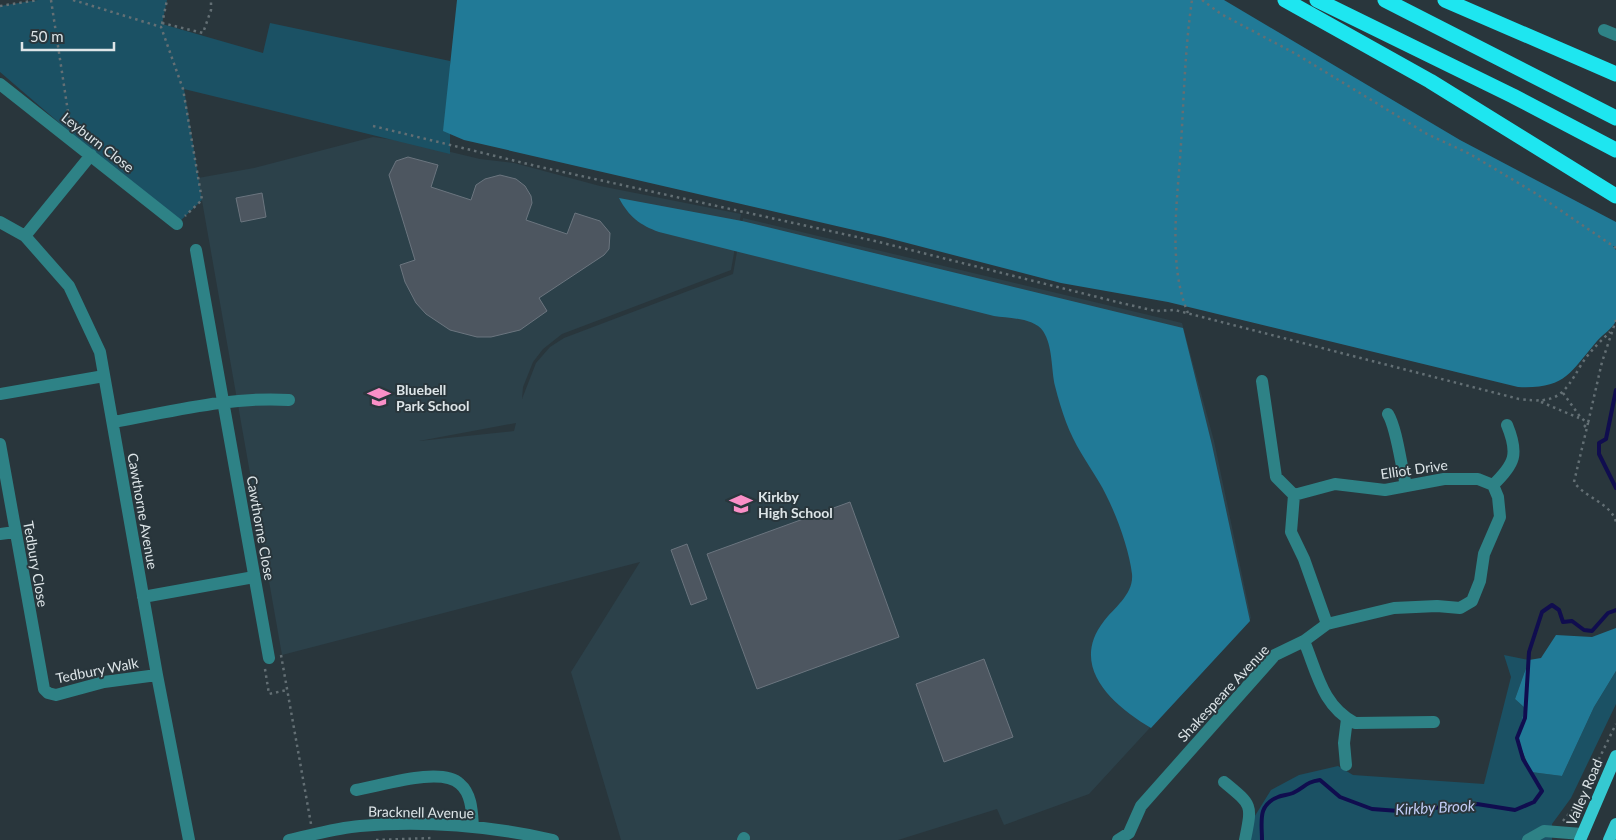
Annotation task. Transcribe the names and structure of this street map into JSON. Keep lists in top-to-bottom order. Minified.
{"streets":{"main road":["Valley Road"],"street":["Leyburn Close","Elliot Drive","Cawthorne Avenue","Cawthorne Close","Tedbury Close","Tedbury Walk","Shakespeare Avenue","Bracknell Avenue"]},"crossings":[["Elliot Drive","Shakespeare Avenue"],["Cawthorne Avenue","Tedbury Walk"],["Tedbury Close","Tedbury Walk"]],"water":["Kirkby Brook"],"places":{"school or university":["Bluebell Park School","Kirkby High School"]},"scale_bar":"50 m"}
